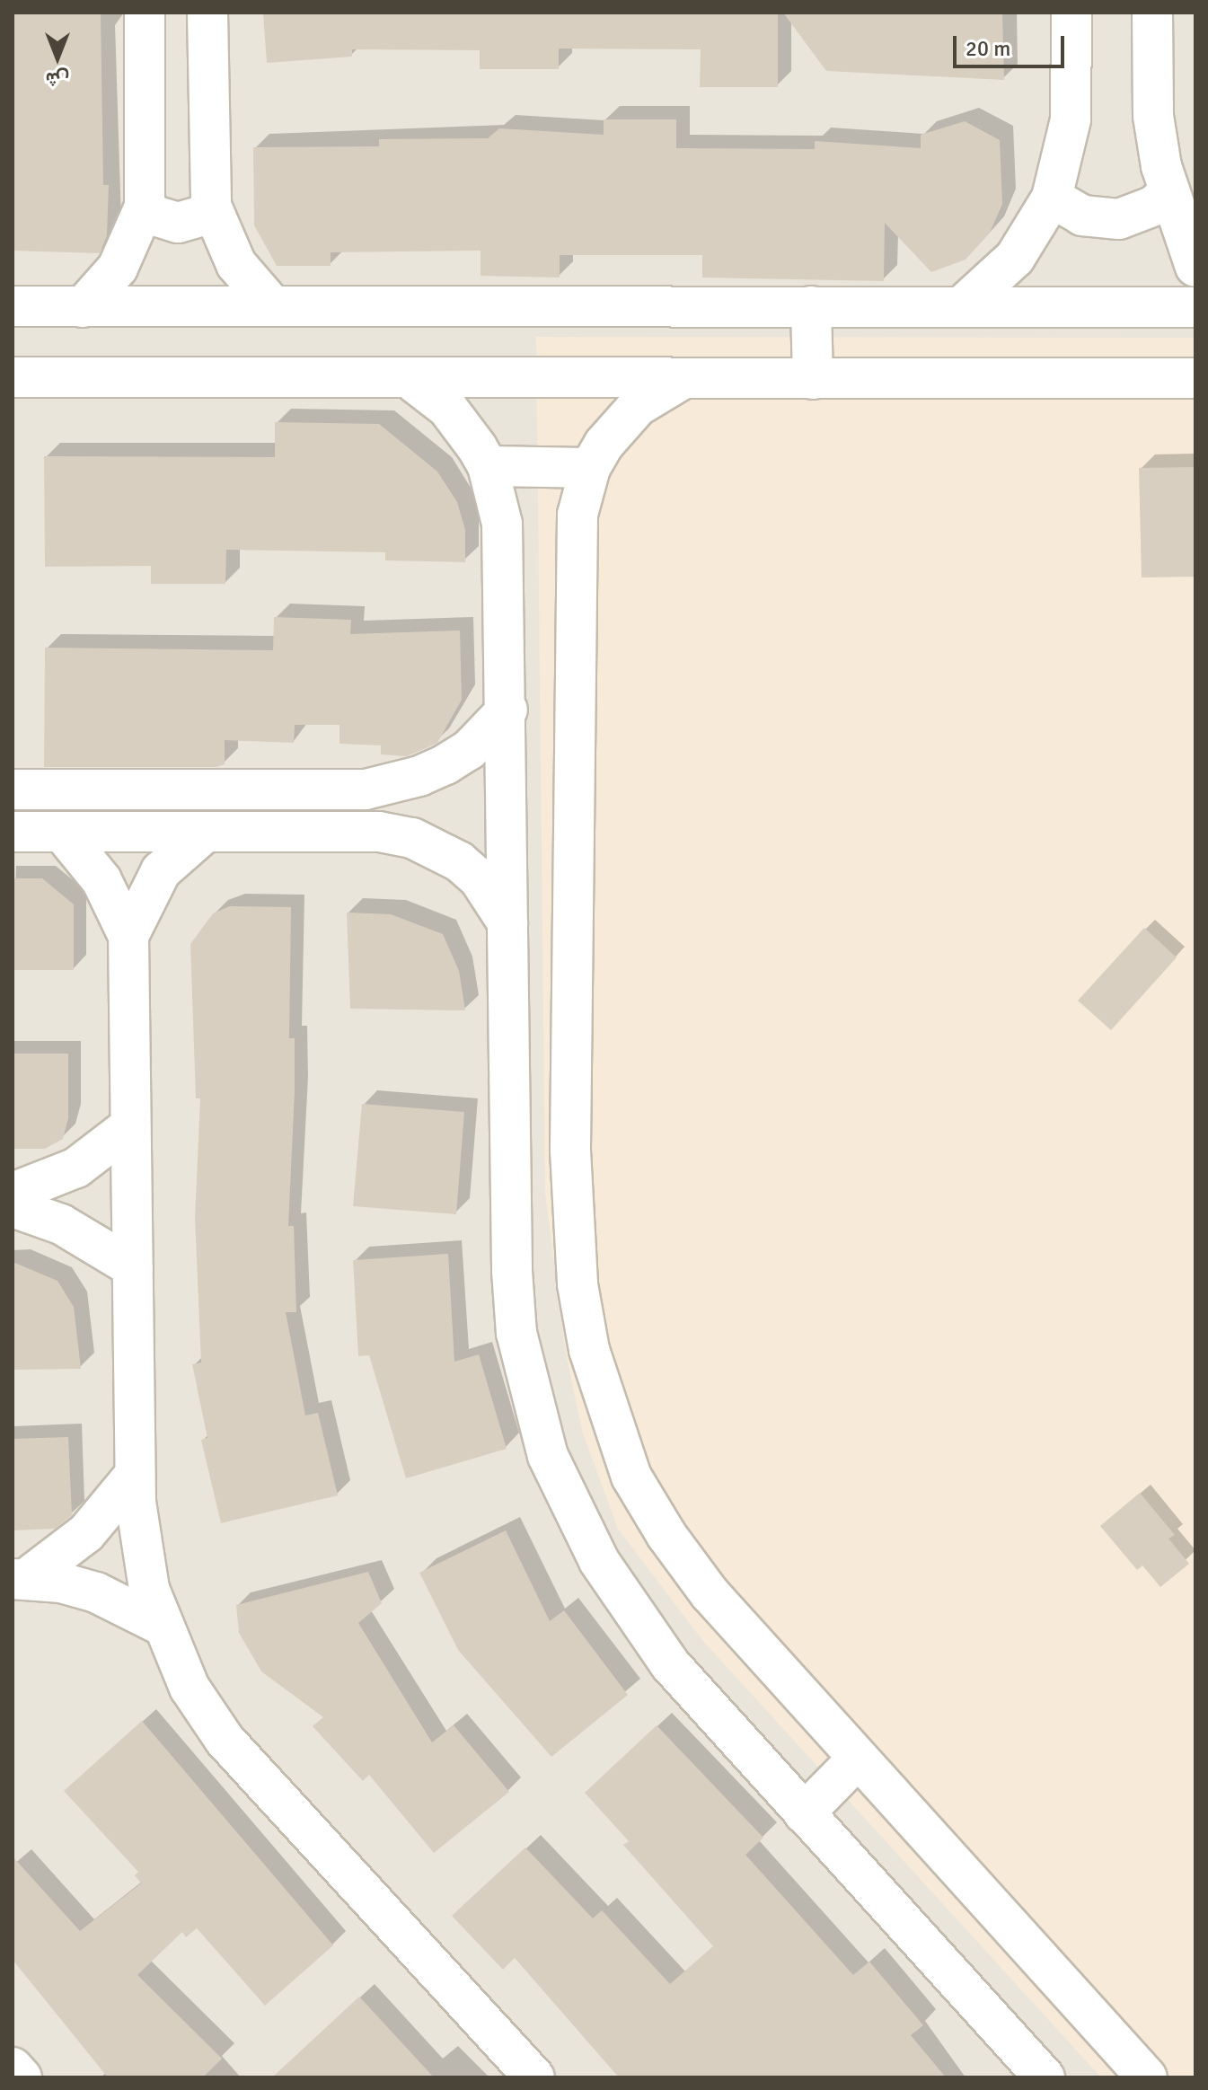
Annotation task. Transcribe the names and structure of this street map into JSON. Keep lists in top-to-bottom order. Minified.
{"scale_bar":"20 m","north":"bottom"}
